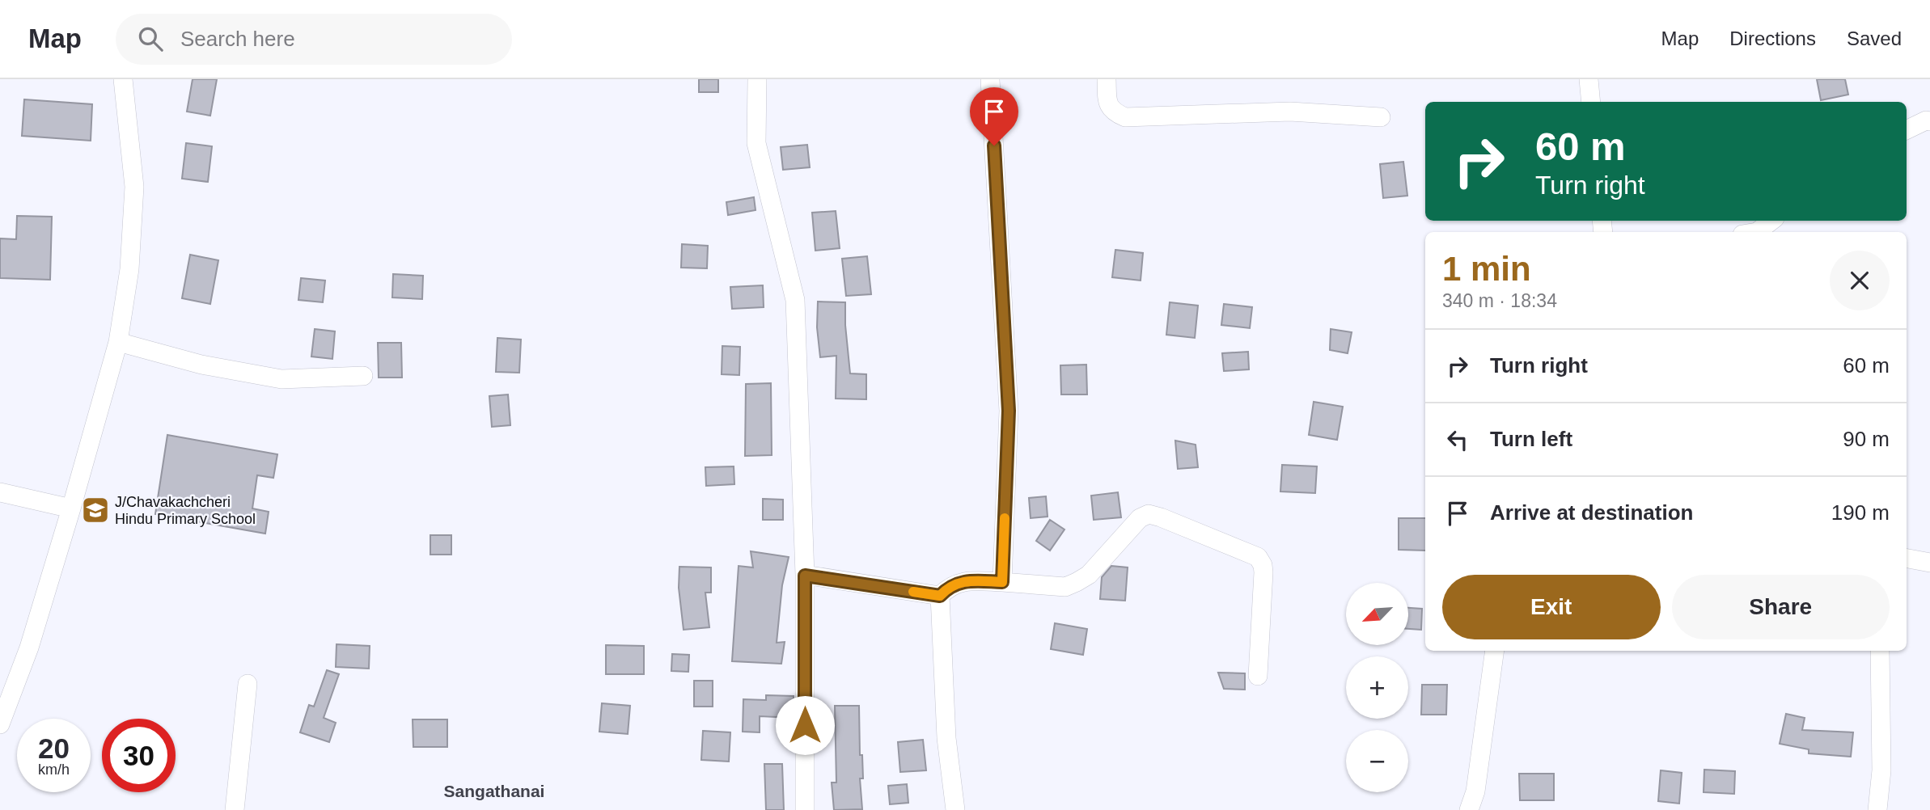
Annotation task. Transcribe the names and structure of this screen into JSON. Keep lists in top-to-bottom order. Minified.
{"districts":["Sangathanai"],"places":{"school or university":["J/Chavakachcheri Hindu Primary School"]},"north":"bottom left","page":{"header":"Map","search":"Search here","nav":["Map","Directions","Saved"],"turn":["60 m","Turn right"],"heading":["1 min","340 m · 18:34"],"list":[{"name":"Turn right","value":"60 m"},{"name":"Turn left","value":"90 m"},{"name":"Arrive at destination","value":"190 m"}],"buttons":["Exit","Share"],"map_buttons":["+","−"],"speed":"20 km/h","limit":"30"}}
